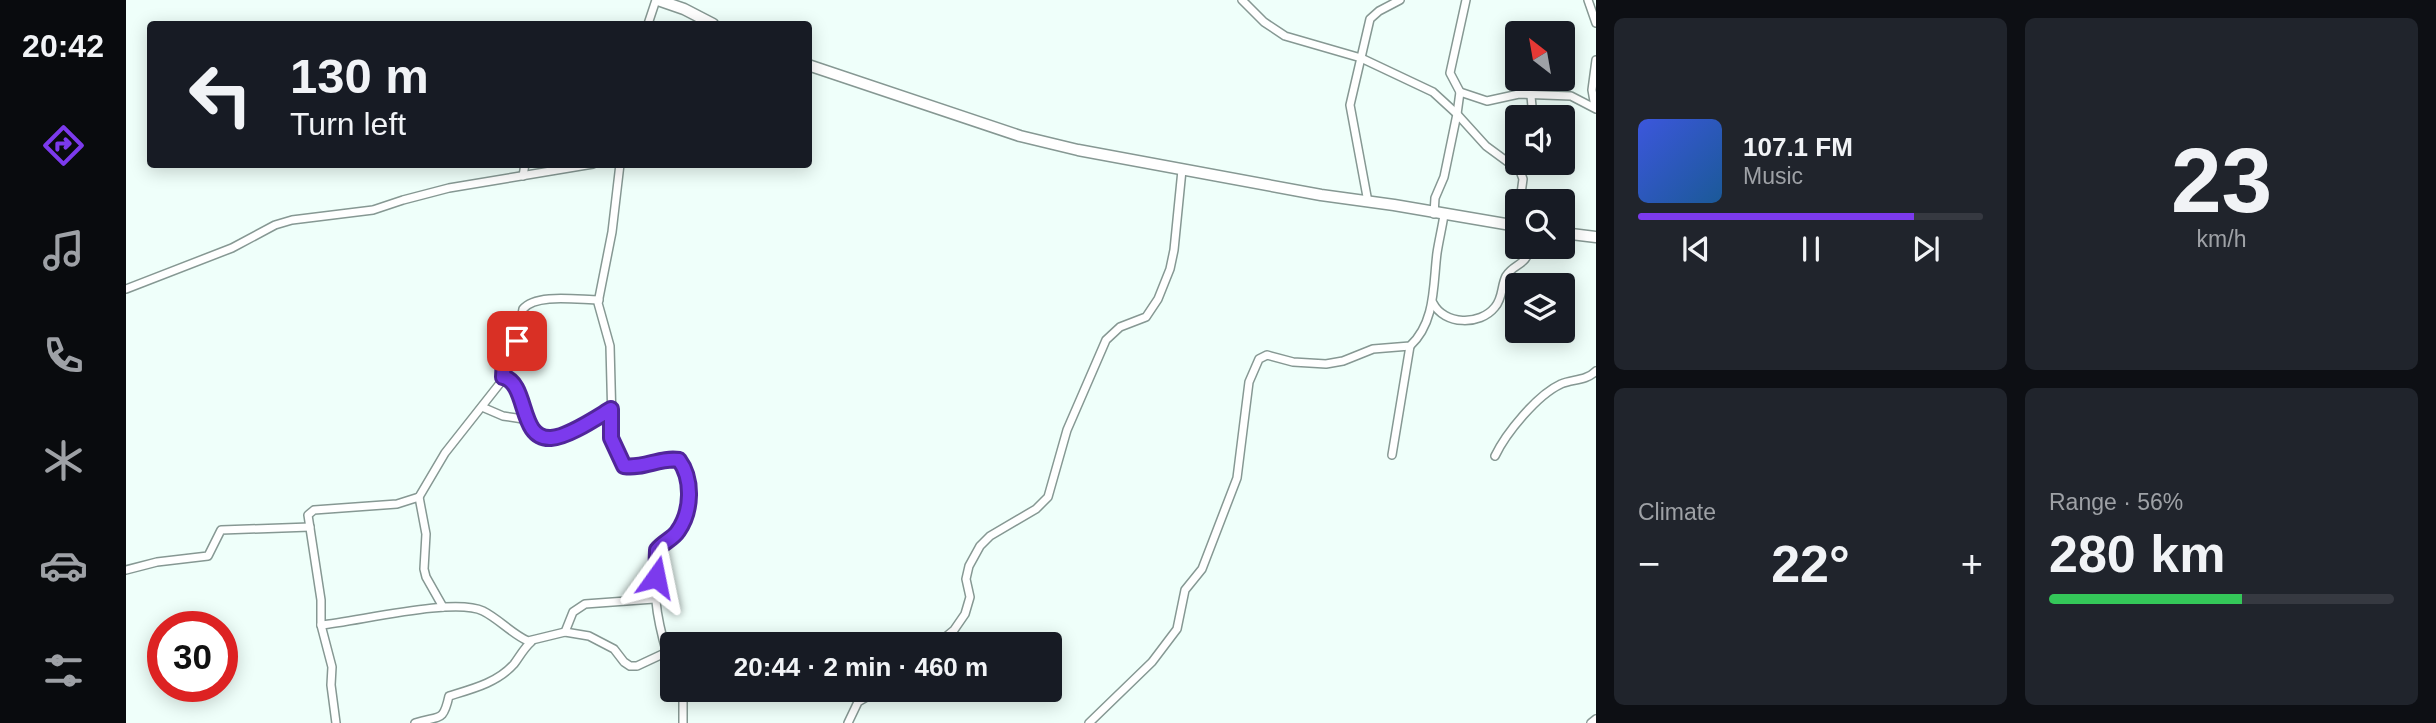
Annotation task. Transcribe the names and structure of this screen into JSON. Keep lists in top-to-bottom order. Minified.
{"north":"top left","page":{"tabs":"20:42","tile":[["23","km/h"],"Climate",["Range · 56%","280 km"]],"turn":["130 m","Turn left"],"song":["107.1 FM","Music"],"heat":["−","22°","+"],"limit":"30","trip":"20:44 · 2 min · 460 m"}}
